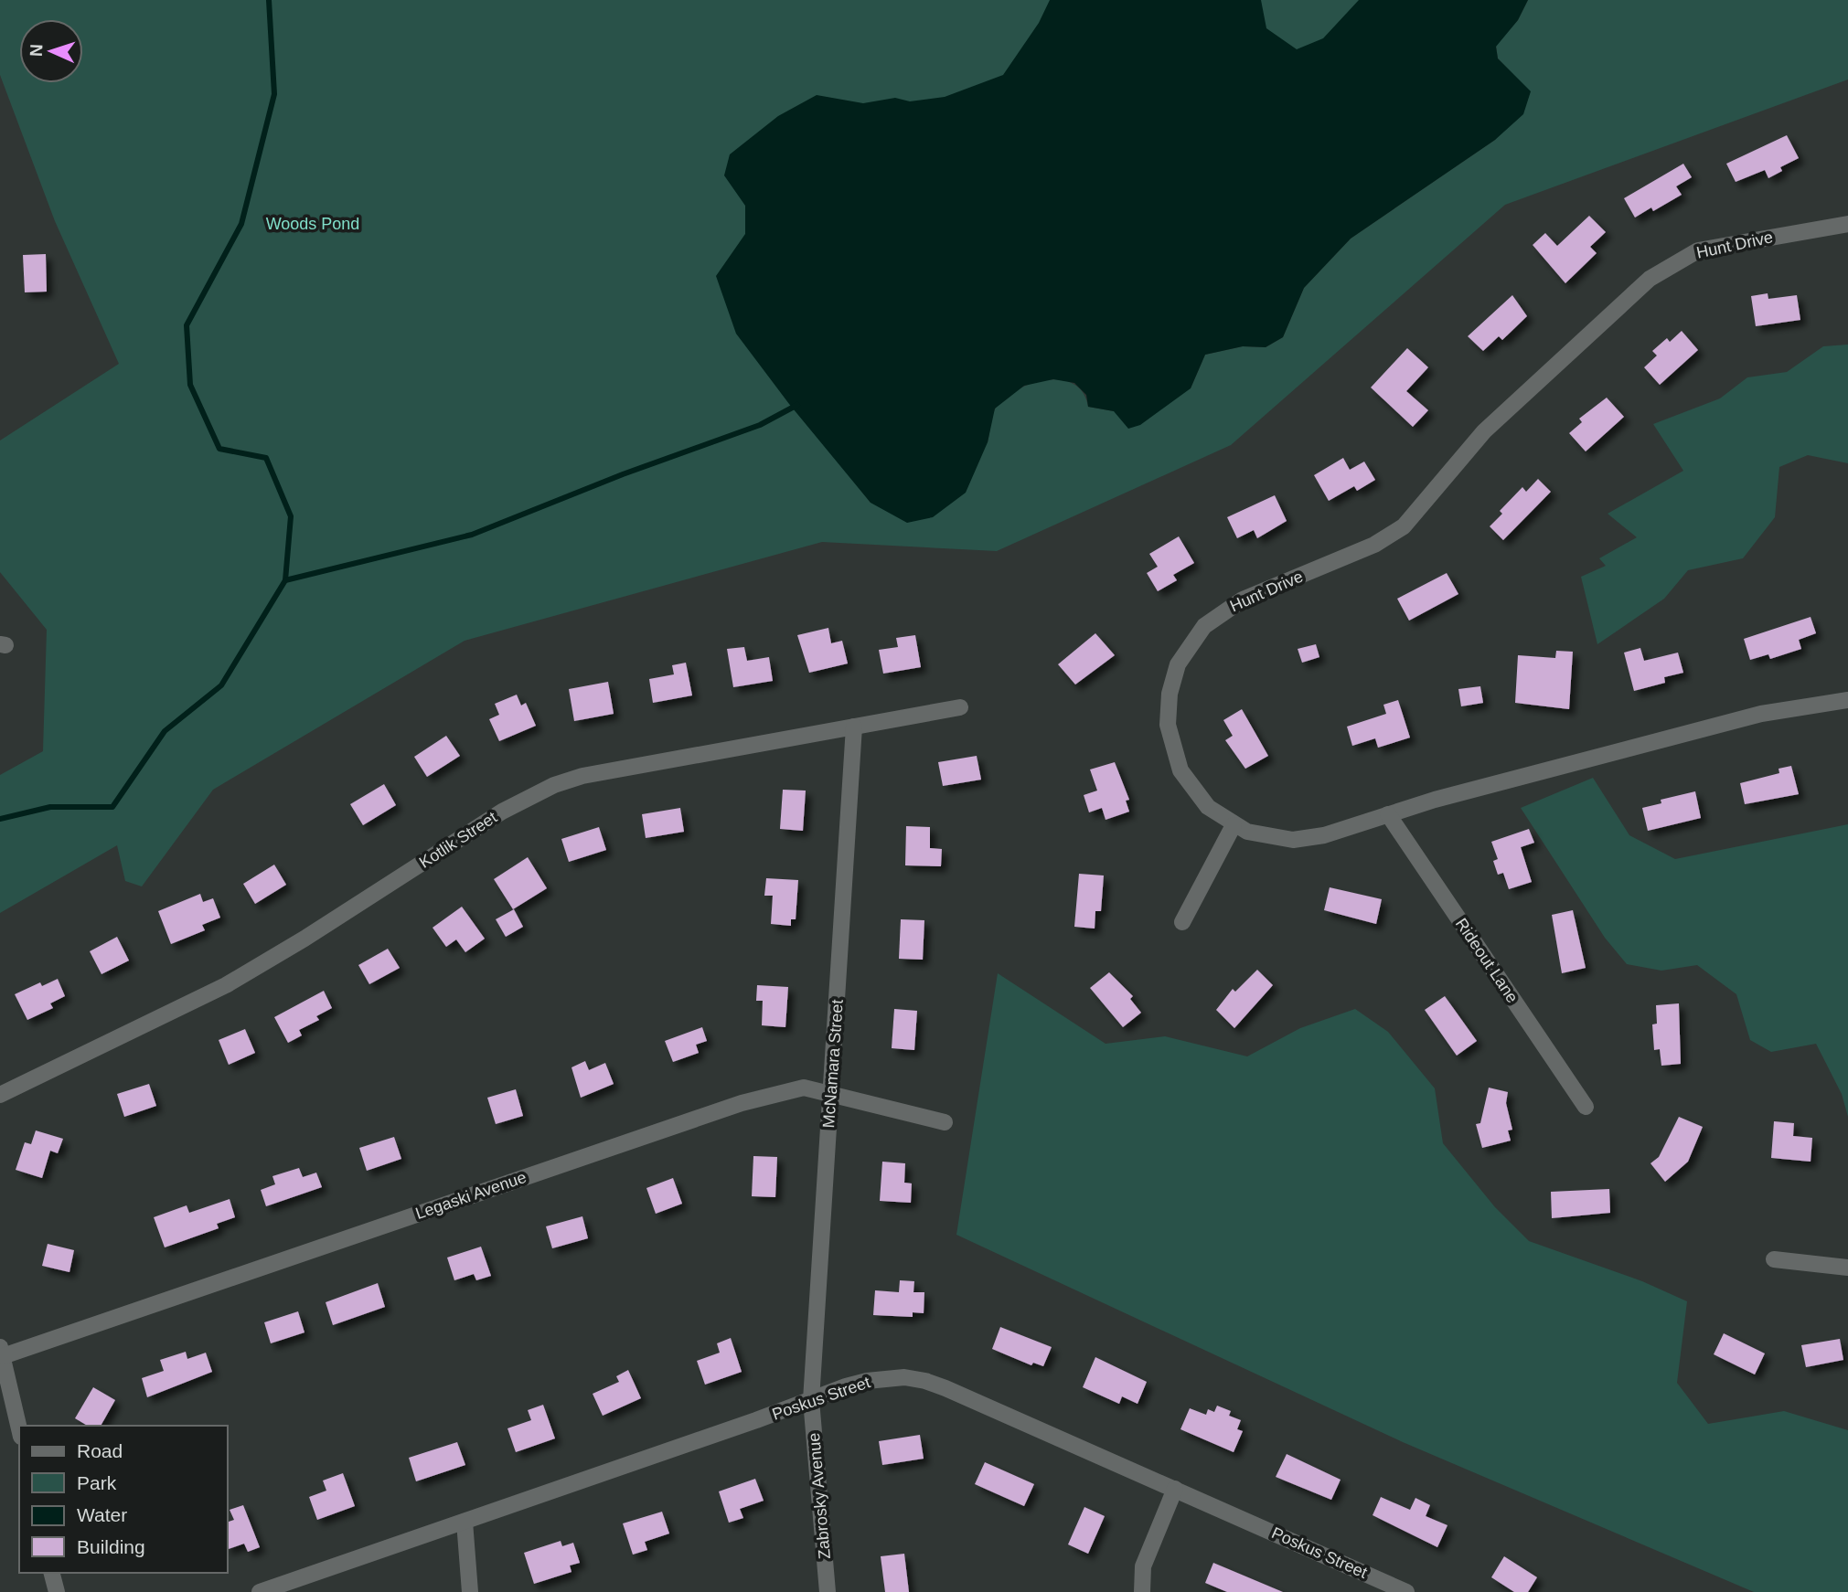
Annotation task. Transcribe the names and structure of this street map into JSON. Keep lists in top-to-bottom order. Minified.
{"streets":{"street":["Hunt Drive","Kotlik Street","Rideout Lane","McNamara Street","Legaski Avenue","Poskus Street","Zabrosky Avenue"]},"crossings":[["Hunt Drive","Rideout Lane"],["Kotlik Street","McNamara Street"],["McNamara Street","Legaski Avenue"],["McNamara Street","Poskus Street"],["McNamara Street","Zabrosky Avenue"],["Poskus Street","Zabrosky Avenue"]],"parks":["Woods Pond"],"legend":["Road","Park","Water","Building"],"north":"left"}
